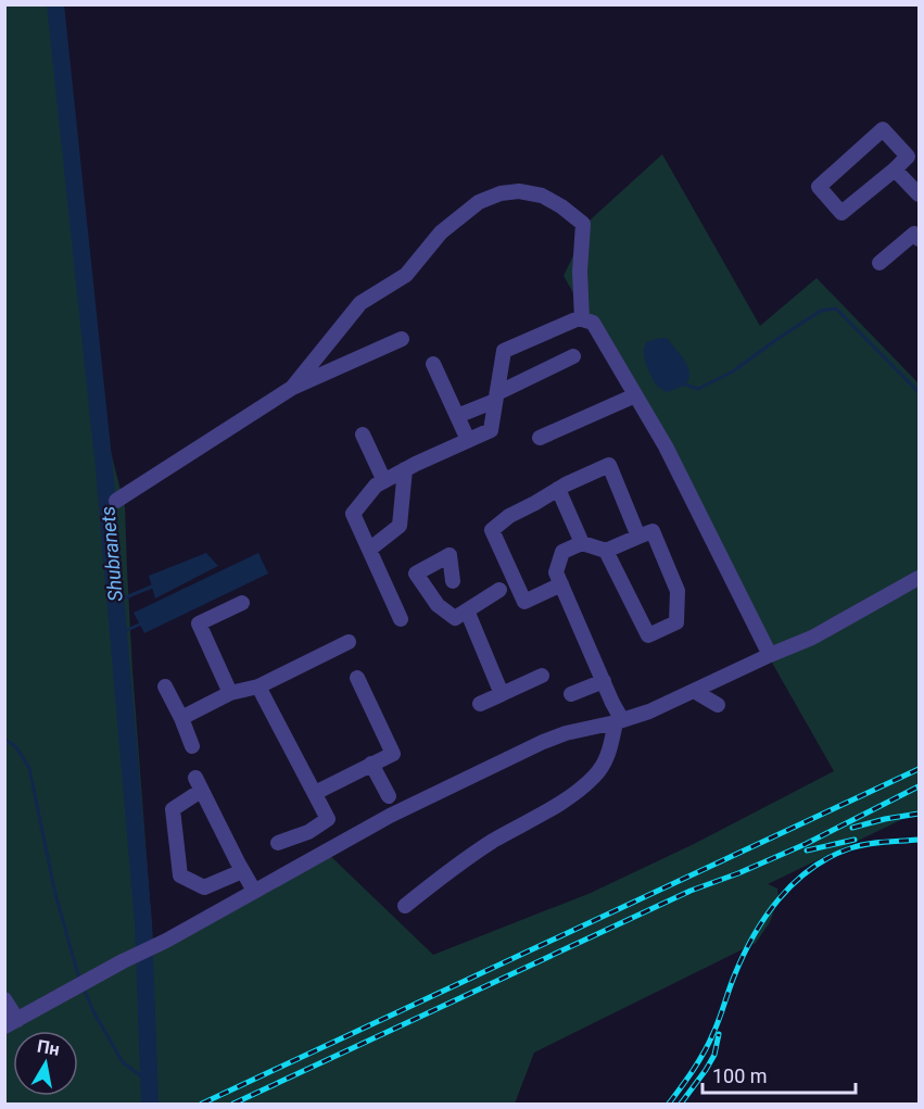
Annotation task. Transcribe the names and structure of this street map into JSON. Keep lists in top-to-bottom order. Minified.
{"water":["Shubranets"],"scale_bar":"100 m","north":"top"}
